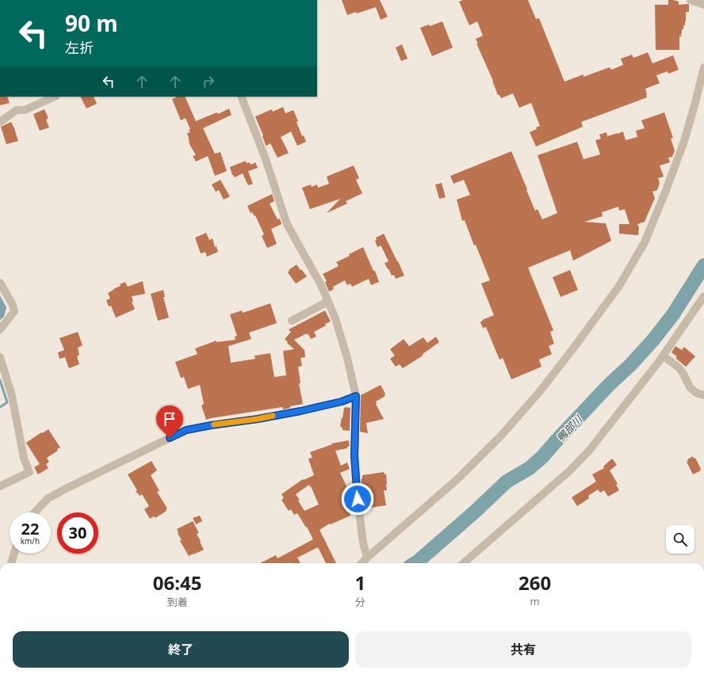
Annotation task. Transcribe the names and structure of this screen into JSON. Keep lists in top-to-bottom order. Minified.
{"water":["鴨部川"],"page":{"turn":["90 m","左折"],"speed":"22 km/h","limit":"30","eta":["06:45","到着","1","分","260","m"],"buttons":["終了","共有"]}}
